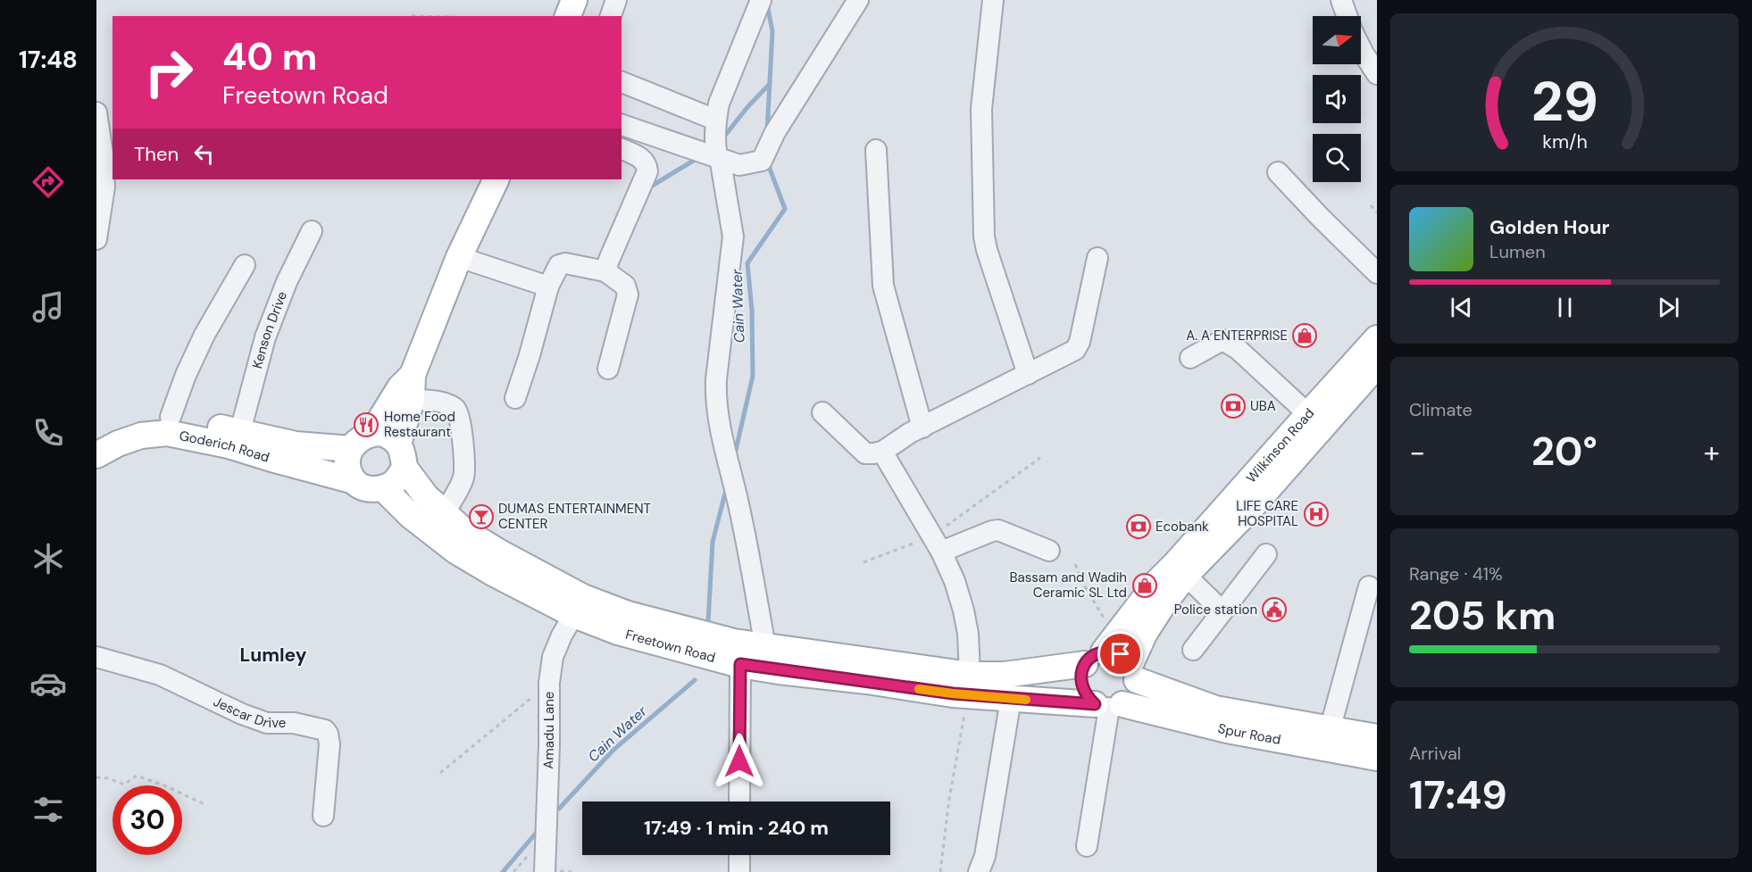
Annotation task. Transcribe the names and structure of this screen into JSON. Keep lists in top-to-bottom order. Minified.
{"streets":{"main road":["Wilkinson Road","Goderich Road","Freetown Road","Spur Road"],"street":["Kenson Drive","Jescar Drive","Amadu Lane"]},"crossings":[["Kenson Drive","Goderich Road"],["Wilkinson Road","Freetown Road"],["Wilkinson Road","Spur Road"],["Goderich Road","Freetown Road"],["Freetown Road","Amadu Lane"],["Freetown Road","Spur Road"]],"districts":["Lumley"],"water":["Cain Water"],"places":{"shop":["A. A ENTERPRISE","Bassam and Wadih Ceramic SL Ltd"],"bank":["UBA","Ecobank"],"restaurant":["Home Food Restaurant"],"hospital":["LIFE CARE HOSPITAL"],"bar":["DUMAS ENTERTAINMENT CENTER"],"public building":["Police station"]},"north":"right","page":{"tabs":"17:48","turn":["40 m","Freetown Road"],"then":"Then","song":["Golden Hour","Lumen"],"tile":["Climate",["Range · 41%","205 km"],["Arrival","17:49"]],"heat":["−","20°","+"],"limit":"30","trip":"17:49 · 1 min · 240 m","gauge":["29","km/h"]}}
